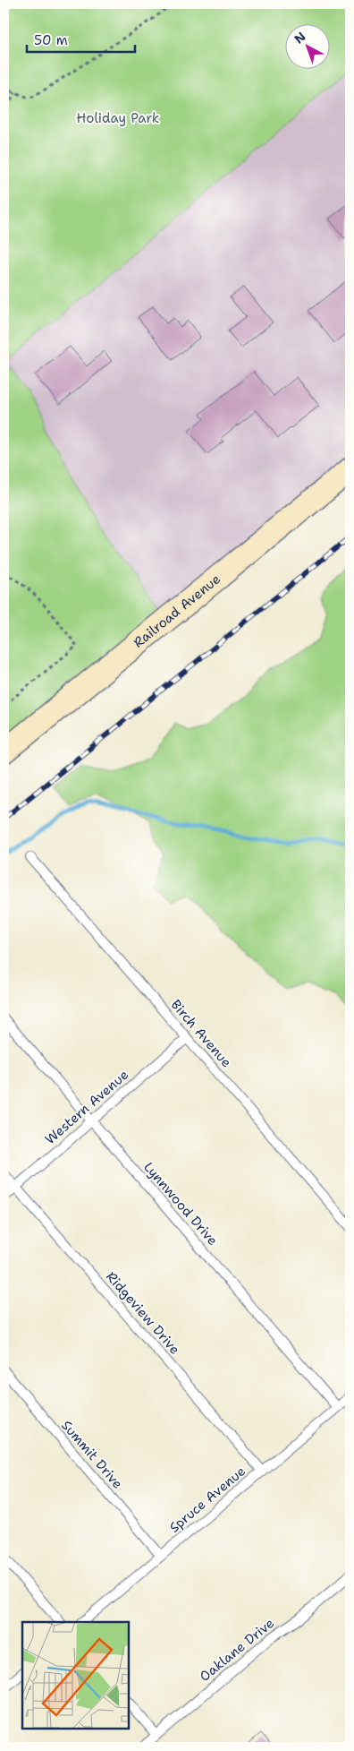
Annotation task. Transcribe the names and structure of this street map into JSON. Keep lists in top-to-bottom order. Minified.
{"streets":{"main road":["Railroad Avenue"],"lane":["Birch Avenue","Western Avenue","Lynnwood Drive","Ridgeview Drive","Summit Drive","Spruce Avenue","Oaklane Drive"]},"crossings":[["Birch Avenue","Western Avenue"],["Western Avenue","Lynnwood Drive"],["Western Avenue","Ridgeview Drive"],["Lynnwood Drive","Spruce Avenue"],["Ridgeview Drive","Spruce Avenue"],["Summit Drive","Spruce Avenue"]],"parks":["Holiday Park"],"scale_bar":"50 m","north":"top left"}
